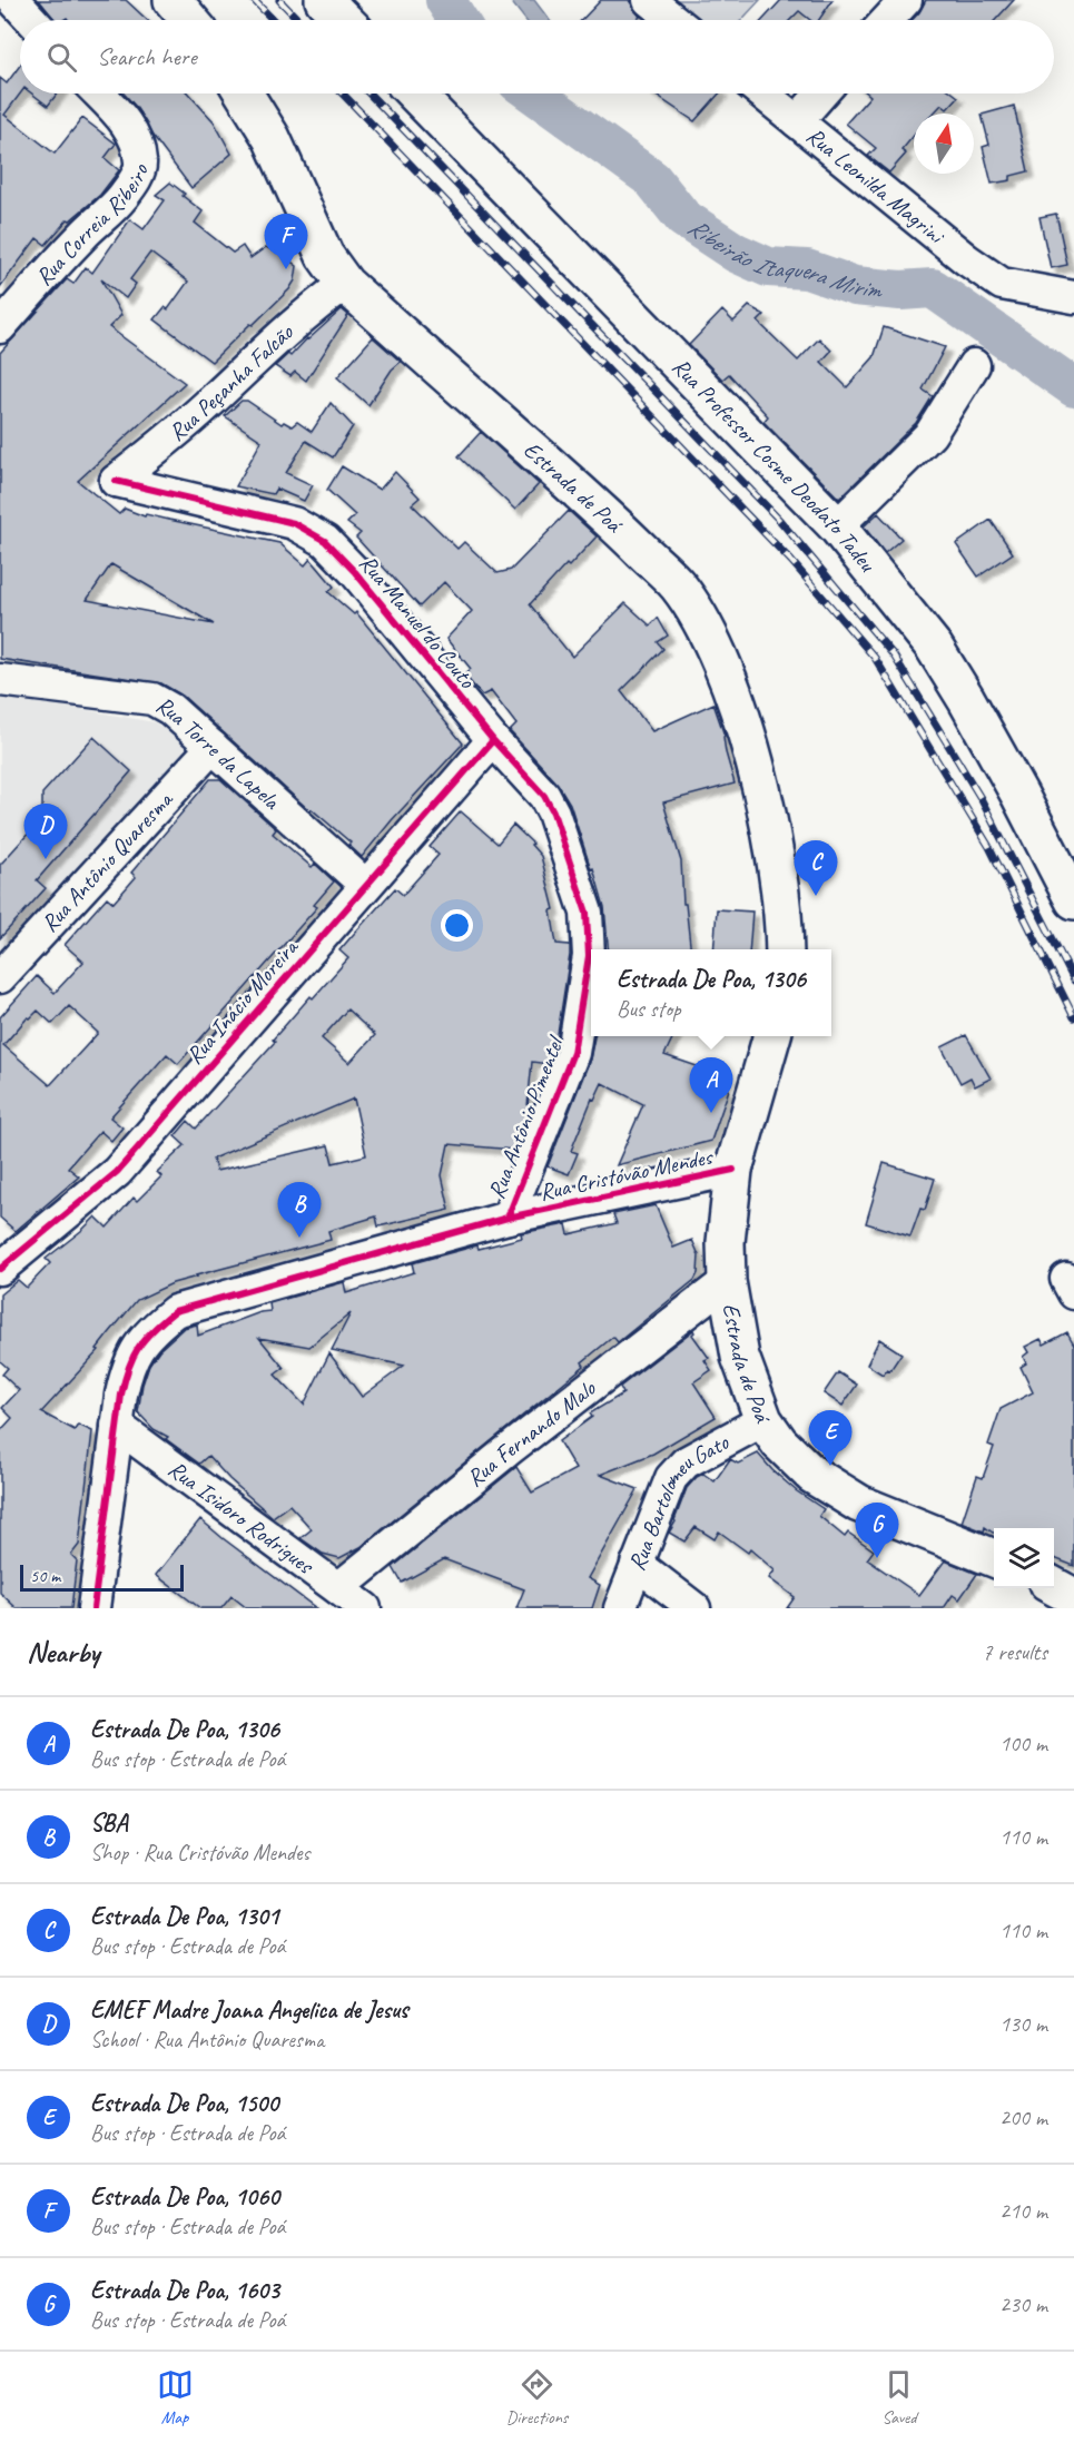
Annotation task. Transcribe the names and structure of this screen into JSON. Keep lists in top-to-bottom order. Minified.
{"streets":{"main road":["Rua Professor Cosme Deodato Tadeu","Estrada de Poá"],"street":["Rua Leonilda Magrini","Rua Correia Ribeiro","Rua Peçanha Falcão","Rua Manuel do Couto","Rua Torre da Lapela","Rua Antônio Quaresma","Rua Inácio Moreira","Rua Antônio Pimentel","Rua Cristóvão Mendes","Rua Fernando Malo","Rua Bartolomeu Gato","Rua Isidoro Rodrigues"]},"crossings":[["Rua Peçanha Falcão","Estrada de Poá"],["Rua Peçanha Falcão","Rua Manuel do Couto"],["Estrada de Poá","Rua Cristóvão Mendes"],["Estrada de Poá","Rua Fernando Malo"],["Estrada de Poá","Rua Bartolomeu Gato"],["Rua Manuel do Couto","Rua Inácio Moreira"],["Rua Manuel do Couto","Rua Antônio Pimentel"],["Rua Torre da Lapela","Rua Antônio Quaresma"],["Rua Torre da Lapela","Rua Inácio Moreira"],["Rua Inácio Moreira","Rua Antônio Pimentel"],["Rua Antônio Pimentel","Rua Cristóvão Mendes"],["Rua Cristóvão Mendes","Rua Isidoro Rodrigues"],["Rua Fernando Malo","Rua Isidoro Rodrigues"]],"water":["Ribeirão Itaquera Mirim"],"scale_bar":"50 m","north":"top","page":{"search":"Search here","pins":["F","D","C","A","B","E","G"],"popup":["Estrada De Poa, 1306","Bus stop"],"scale":"50 m","heading":["Nearby","7 results"],"list":[{"mark":"A","name":"Estrada De Poa, 1306","note":"Bus stop · Estrada de Poá","value":"100 m"},{"mark":"B","name":"SBA","note":"Shop · Rua Cristóvão Mendes","value":"110 m"},{"mark":"C","name":"Estrada De Poa, 1301","note":"Bus stop · Estrada de Poá","value":"110 m"},{"mark":"D","name":"EMEF Madre Joana Angelica de Jesus","note":"School · Rua Antônio Quaresma","value":"130 m"},{"mark":"E","name":"Estrada De Poa, 1500","note":"Bus stop · Estrada de Poá","value":"200 m"},{"mark":"F","name":"Estrada De Poa, 1060","note":"Bus stop · Estrada de Poá","value":"210 m"},{"mark":"G","name":"Estrada De Poa, 1603","note":"Bus stop · Estrada de Poá","value":"230 m"}],"nav":["Map","Directions","Saved"]}}
